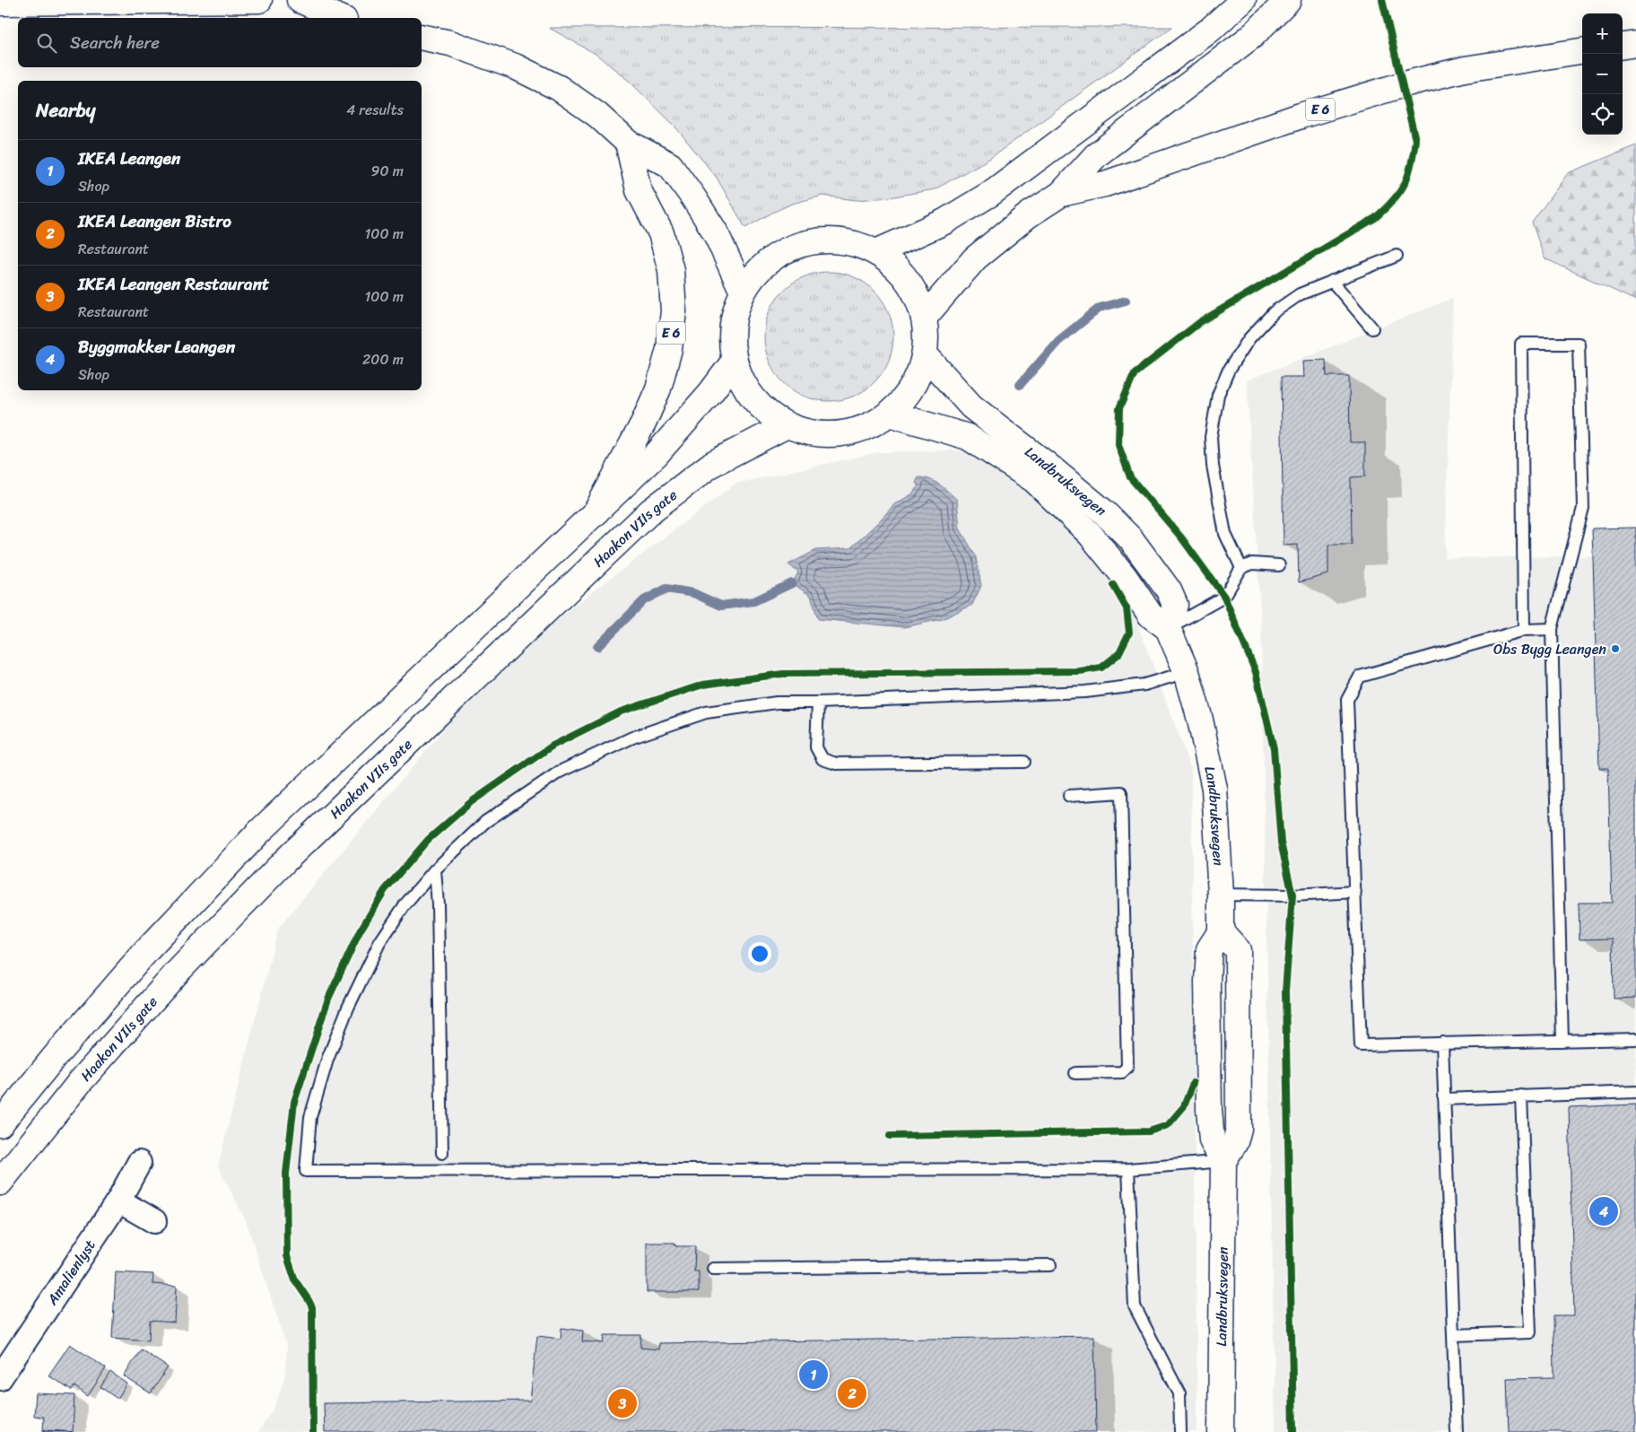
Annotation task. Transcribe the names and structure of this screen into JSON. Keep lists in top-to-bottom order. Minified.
{"streets":{"main road":["E 6","Landbruksvegen","Haakon VIIs gate"],"street":["Amalienlyst"]},"places":["Obs Bygg Leangen"],"page":{"map_buttons":["+","−"],"search":"Search here","heading":["Nearby","4 results"],"list":[{"mark":"1","name":"IKEA Leangen","note":"Shop","value":"90 m"},{"mark":"2","name":"IKEA Leangen Bistro","note":"Restaurant","value":"100 m"},{"mark":"3","name":"IKEA Leangen Restaurant","note":"Restaurant","value":"100 m"},{"mark":"4","name":"Byggmakker Leangen","note":"Shop","value":"200 m"}],"pins":["4","1","2","3"]}}
